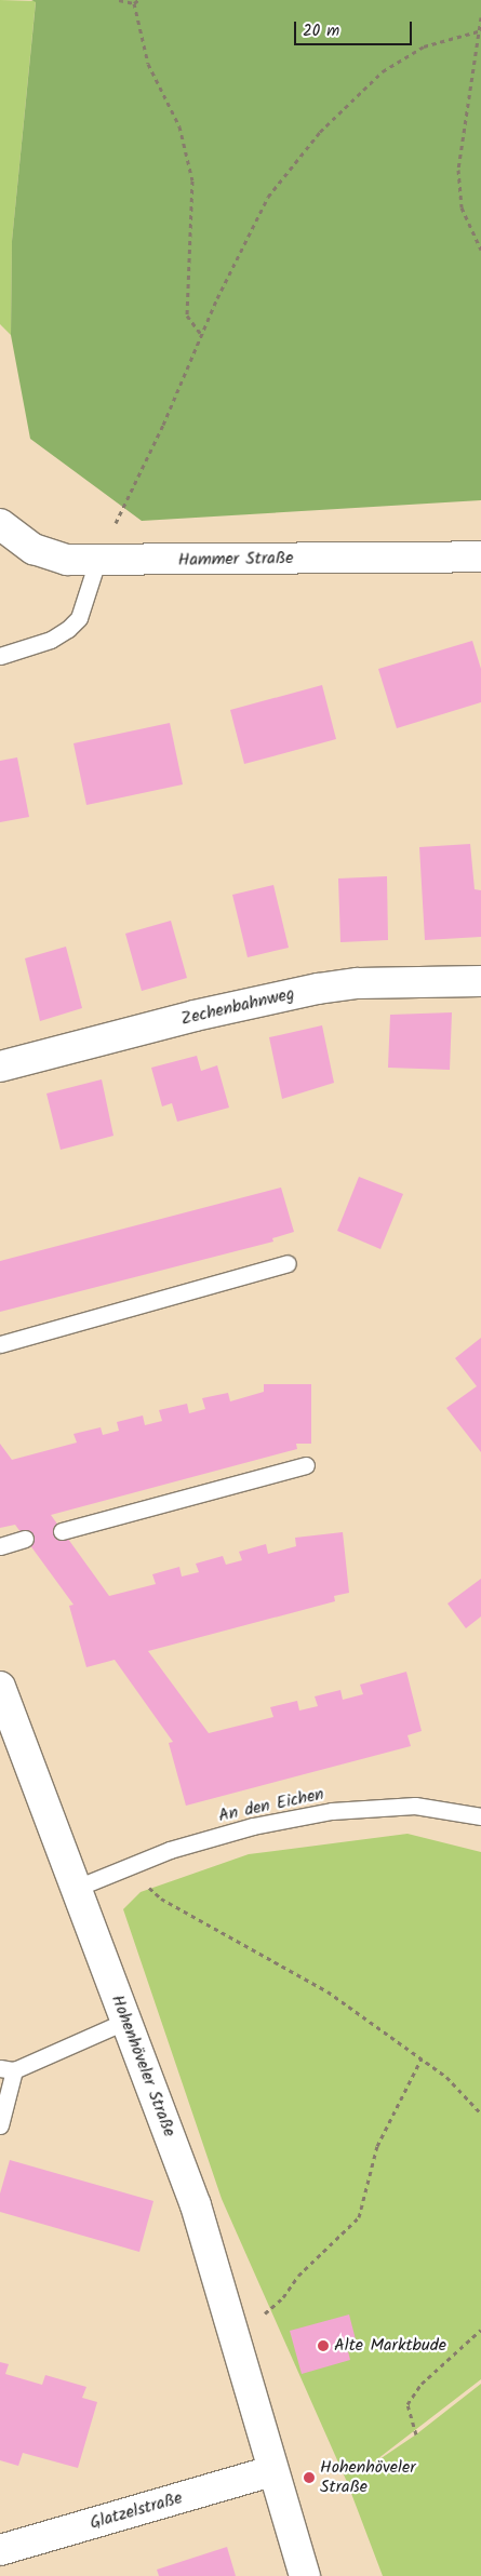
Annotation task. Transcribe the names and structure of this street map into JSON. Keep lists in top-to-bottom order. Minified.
{"streets":{"street":["Hammer Straße","Zechenbahnweg","Hohenhöveler Straße","Glatzelstraße"],"lane":["An den Eichen"]},"crossings":[["An den Eichen","Hohenhöveler Straße"],["Hohenhöveler Straße","Glatzelstraße"]],"places":["Alte Marktbude","Hohenhöveler Straße"],"scale_bar":"20 m"}
